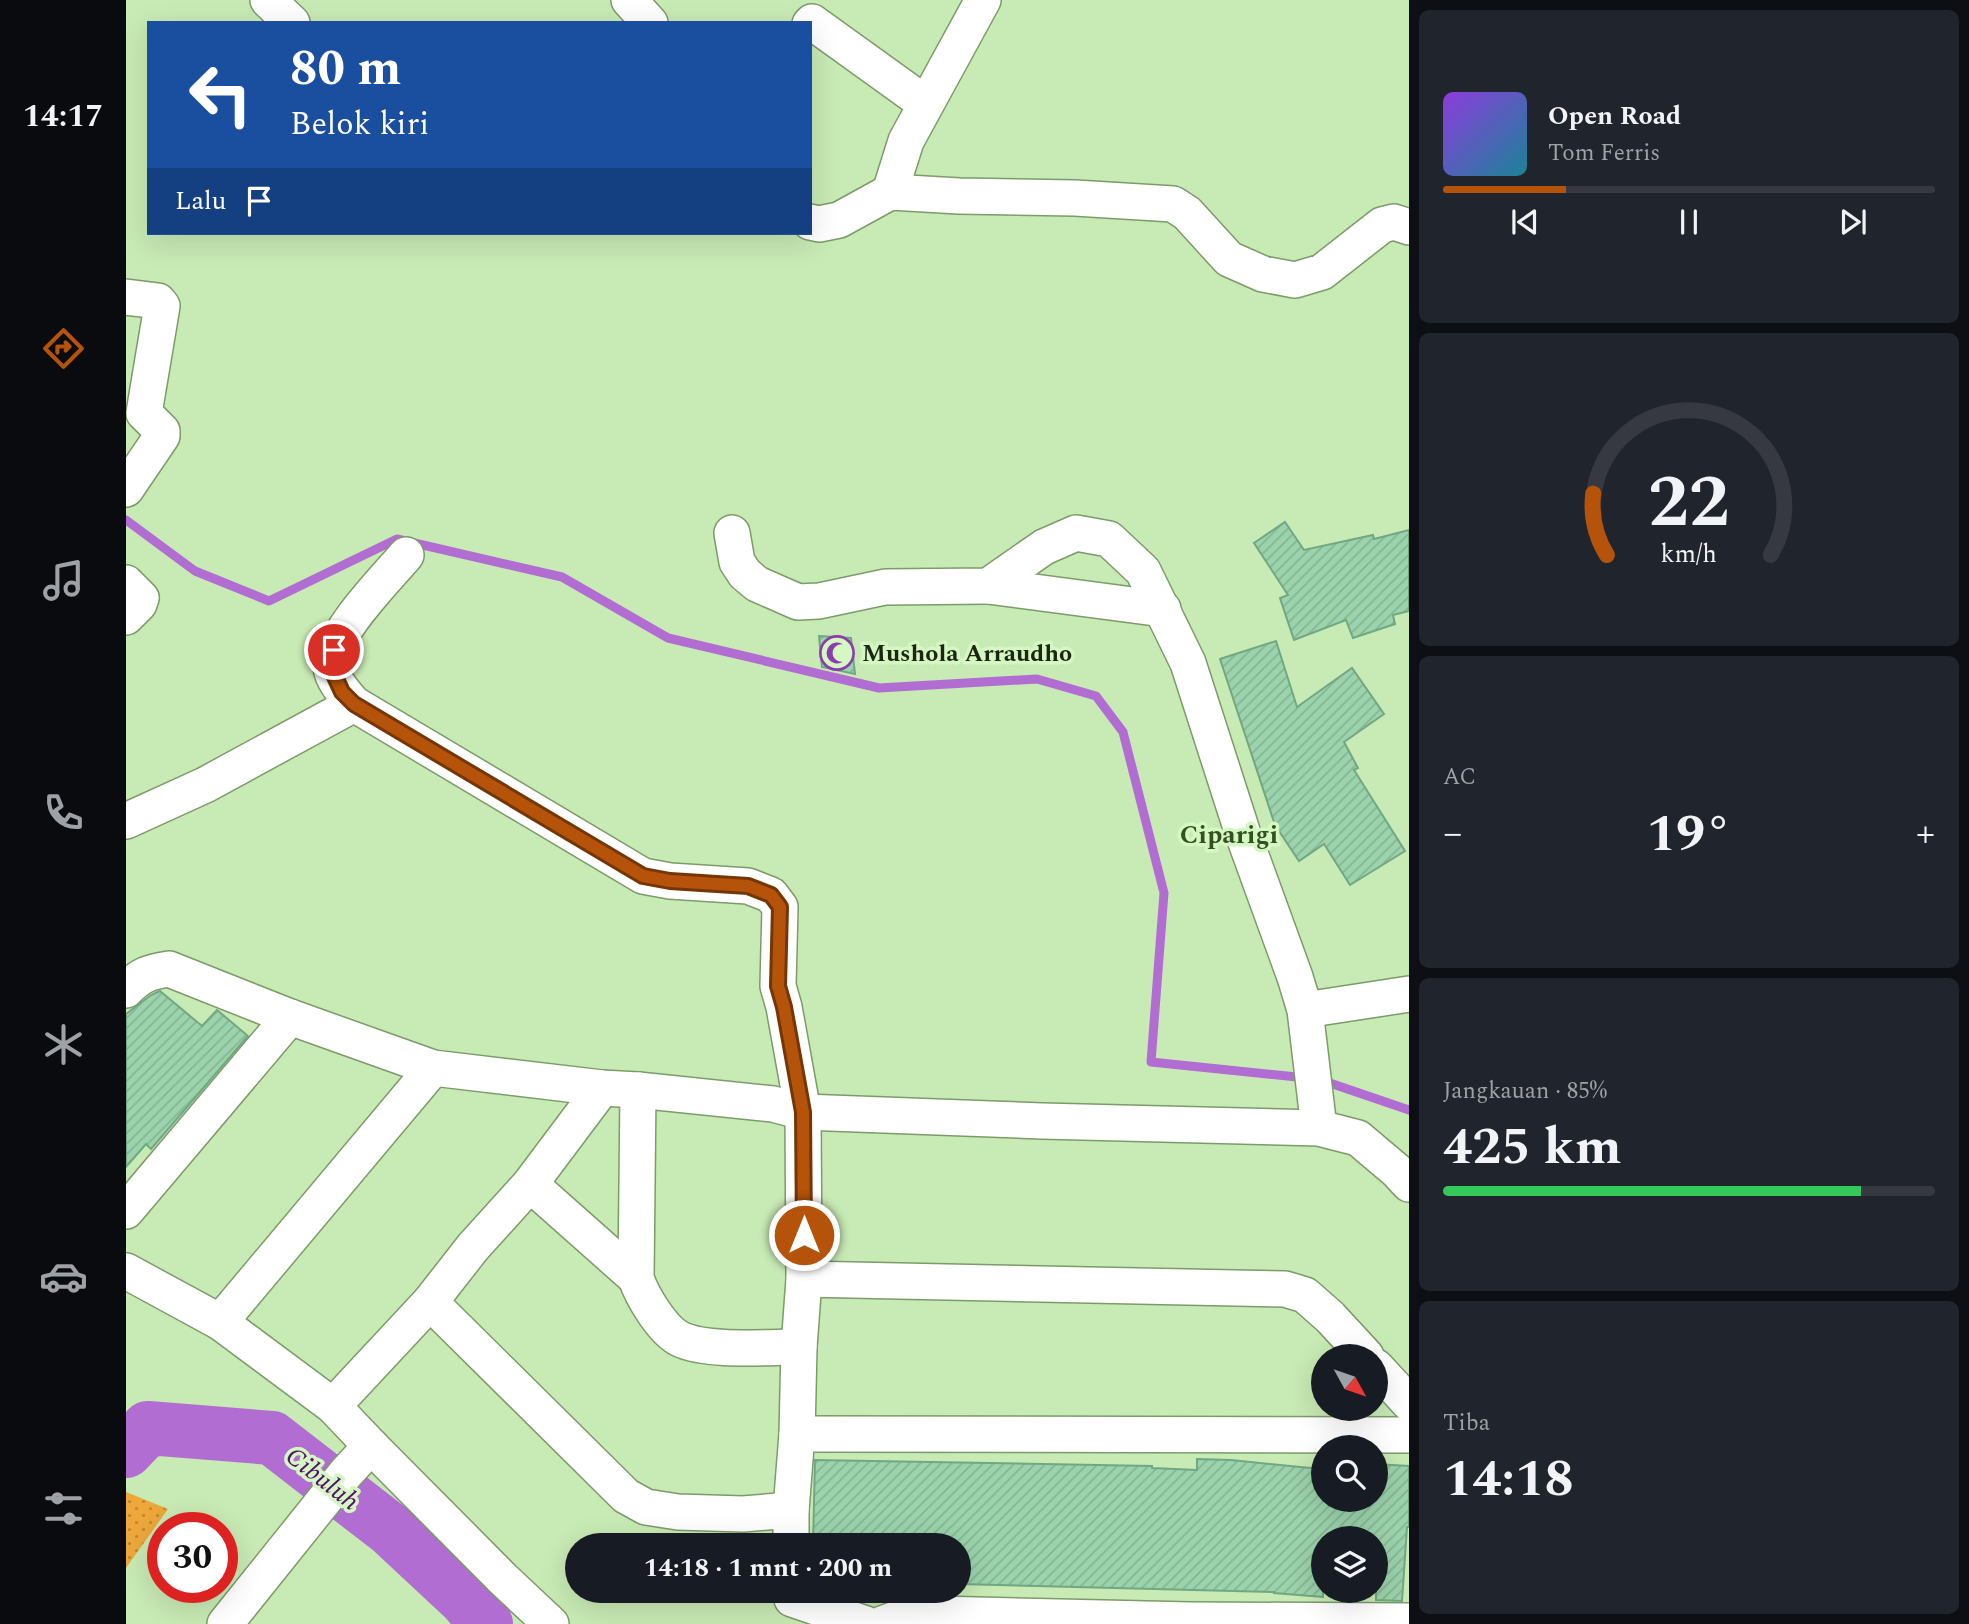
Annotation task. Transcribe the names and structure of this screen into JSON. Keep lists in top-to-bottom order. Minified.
{"districts":["Ciparigi"],"water":["Cibuluh"],"places":{"mosque":["Mushola Arraudho"]},"north":"bottom right","page":{"tabs":"14:17","turn":["80 m","Belok kiri"],"song":["Open Road","Tom Ferris"],"then":"Lalu","tile":["AC",["Jangkauan · 85%","425 km"],["Tiba","14:18"]],"heat":["−","19°","+"],"limit":"30","trip":"14:18 · 1 mnt · 200 m","gauge":["22","km/h"]}}
